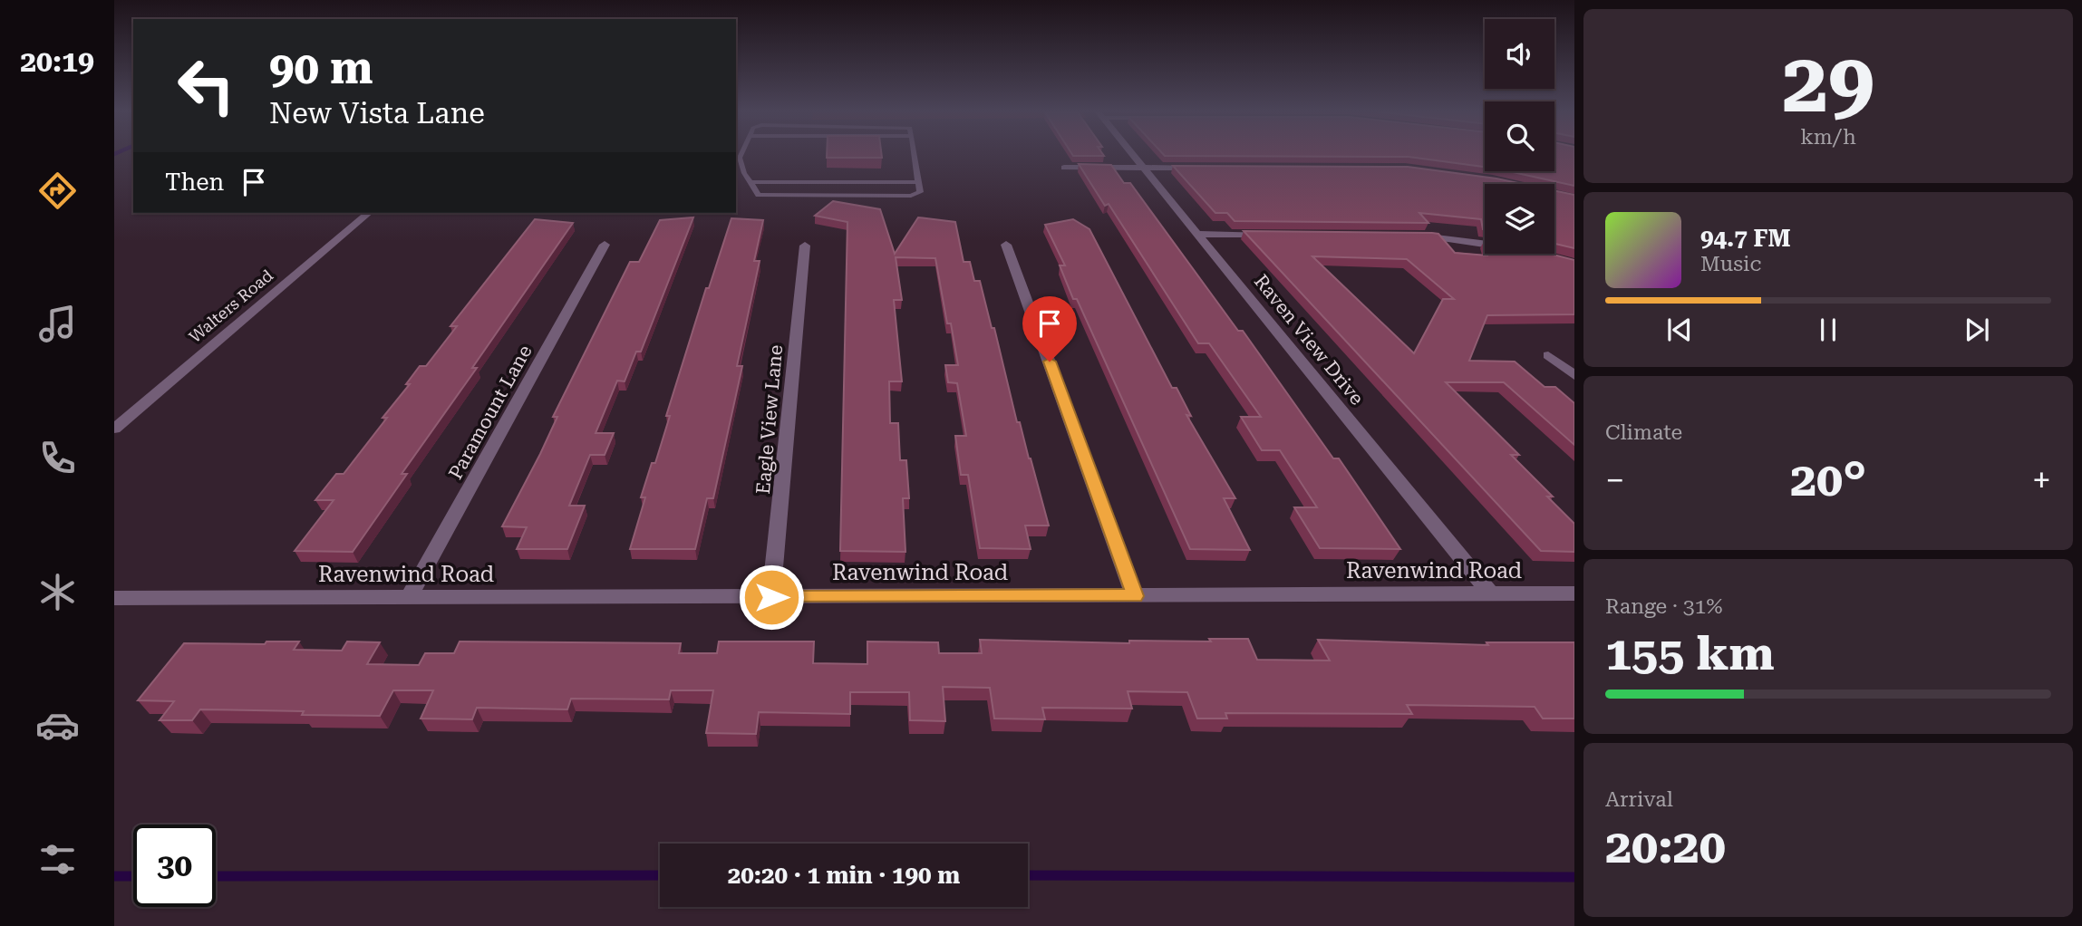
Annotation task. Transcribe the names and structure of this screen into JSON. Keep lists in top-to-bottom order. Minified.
{"streets":{"street":["Walters Road","Raven View Drive","Paramount Lane","Eagle View Lane","Ravenwind Road"]},"crossings":[["Raven View Drive","Ravenwind Road"],["Paramount Lane","Ravenwind Road"],["Eagle View Lane","Ravenwind Road"]],"page":{"tabs":"20:19","tile":[["29","km/h"],"Climate",["Range · 31%","155 km"],["Arrival","20:20"]],"turn":["90 m","New Vista Lane"],"then":"Then","song":["94.7 FM","Music"],"heat":["−","20°","+"],"limit":"30","trip":"20:20 · 1 min · 190 m"}}
